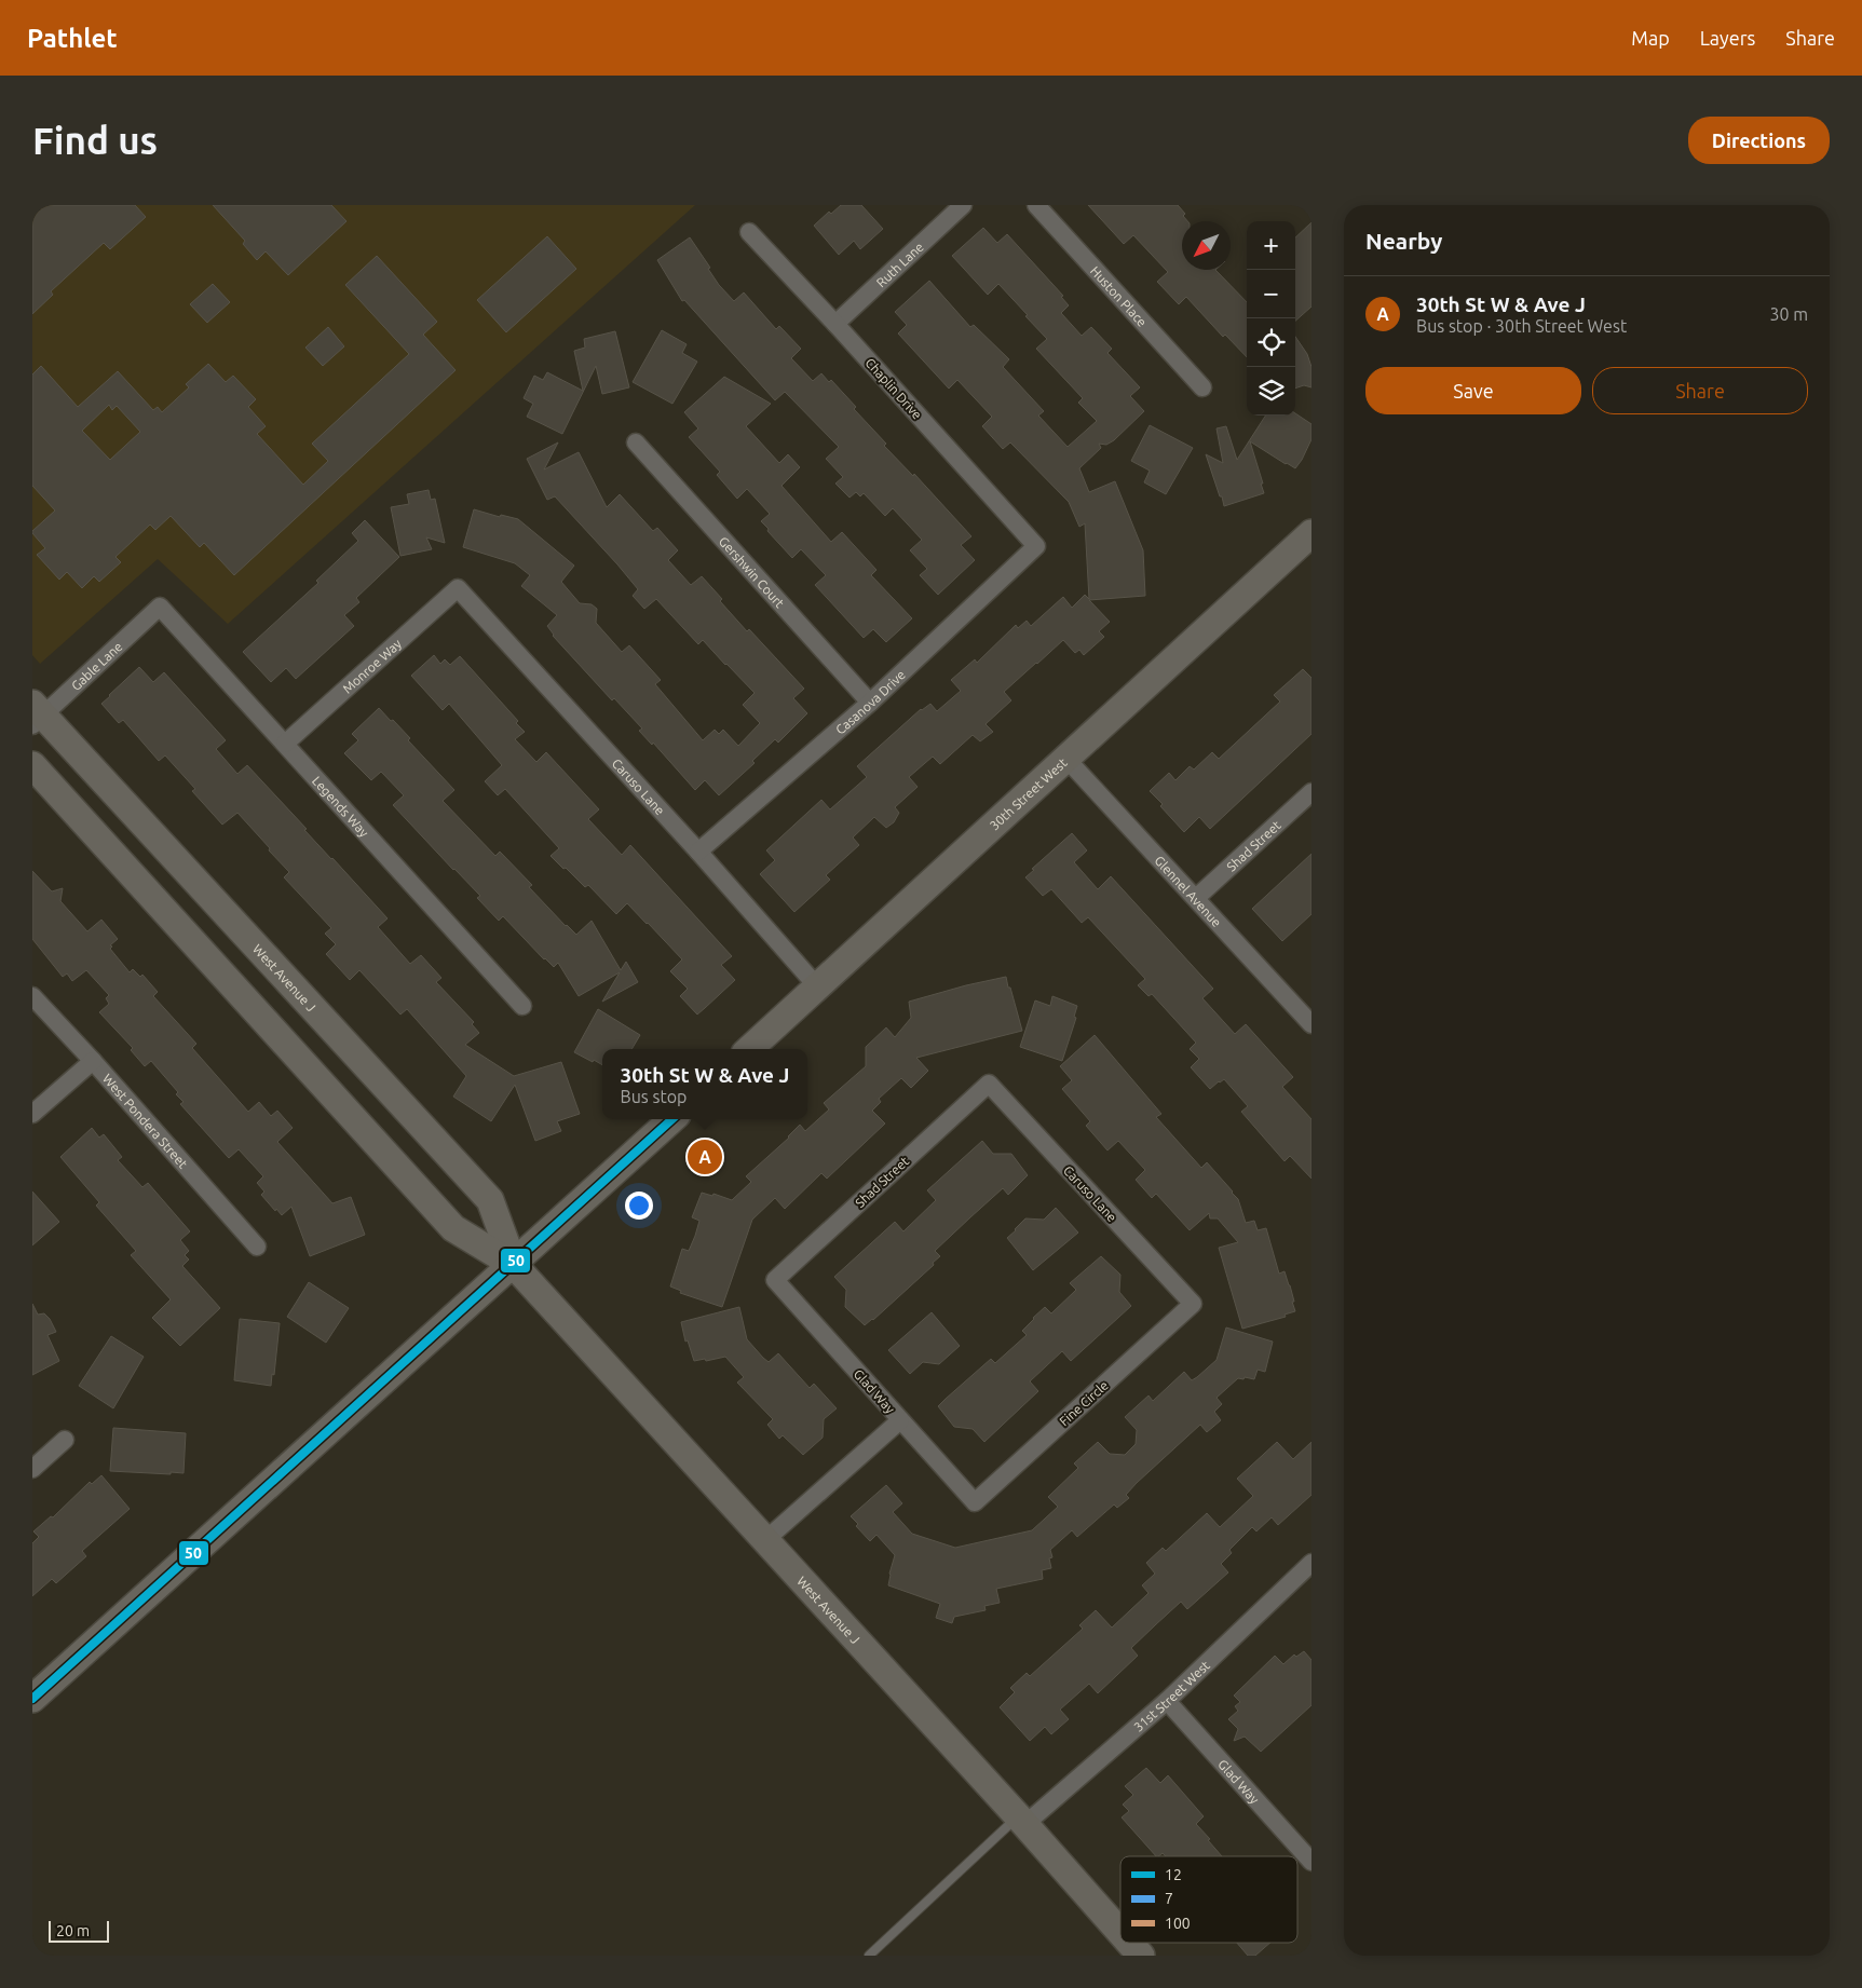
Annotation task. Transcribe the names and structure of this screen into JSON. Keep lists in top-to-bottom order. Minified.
{"streets":{"main road":["30th Street West","West Avenue J"],"street":["Ruth Lane","Huston Place","Chaplin Drive","Gershwin Court","Gable Lane","Monroe Way","Casanova Drive","Caruso Lane","Legends Way","Shad Street","Glennel Avenue","West Pondera Street","Glad Way","Fine Circle","31st Street West"]},"crossings":[["Ruth Lane","Chaplin Drive"],["Chaplin Drive","Casanova Drive"],["Gershwin Court","Casanova Drive"],["Gable Lane","Legends Way"],["Gable Lane","West Avenue J"],["Monroe Way","Caruso Lane"],["Monroe Way","Legends Way"],["Casanova Drive","Caruso Lane"],["Caruso Lane","30th Street West"],["Caruso Lane","Shad Street"],["Caruso Lane","Fine Circle"],["30th Street West","Glennel Avenue"],["Shad Street","Glennel Avenue"],["Shad Street","Glad Way"],["West Avenue J","31st Street West"],["Glad Way","Fine Circle"],["Glad Way","31st Street West"]],"lines":["transit line 50"],"legend":["12","7","100"],"scale_bar":"20 m","north":"bottom left","page":{"header":"Pathlet","nav":["Map","Layers","Share"],"buttons":["Directions",["Save","Share"]],"title":"Find us","heading":"Nearby","map_buttons":["+","−"],"list":[{"mark":"A","name":"30th St W & Ave J","note":"Bus stop · 30th Street West","value":"30 m"}],"popup":["30th St W & Ave J","Bus stop"],"pins":"A","scale":"20 m"}}
